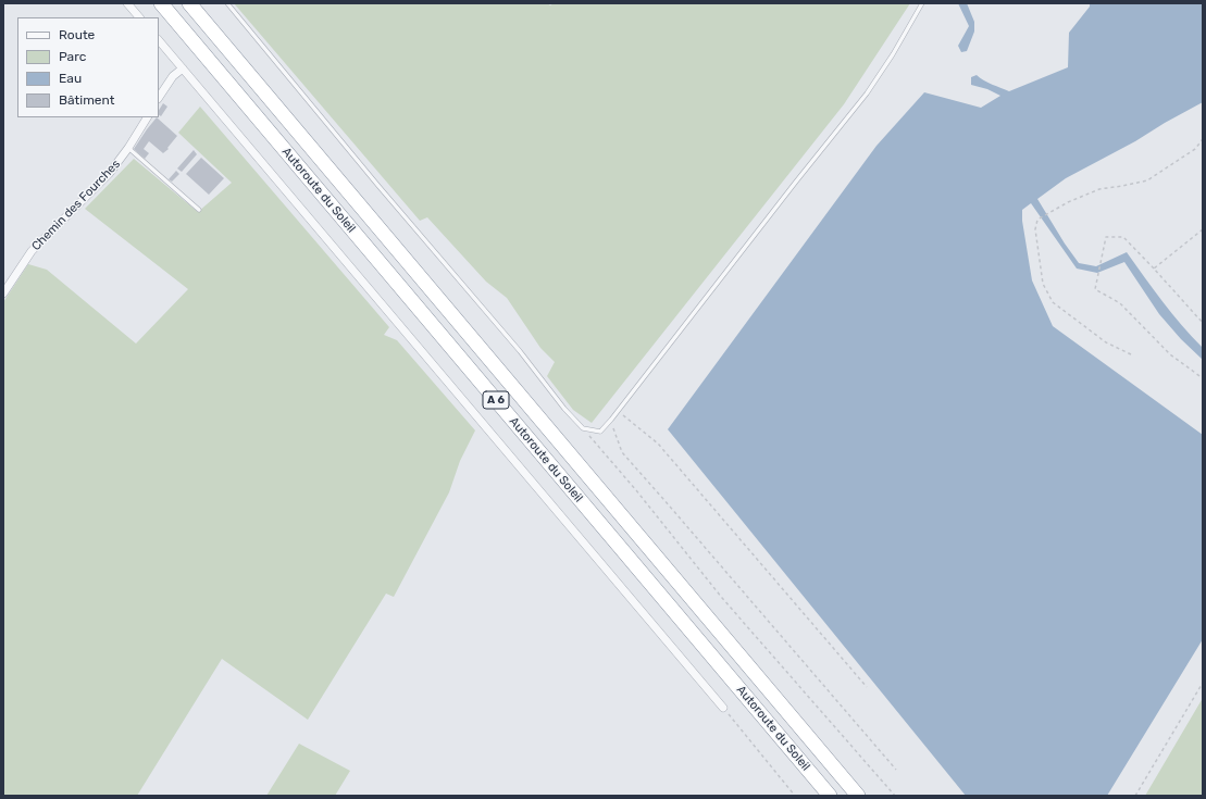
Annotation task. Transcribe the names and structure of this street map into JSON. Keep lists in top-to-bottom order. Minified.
{"streets":{"highway":["Autoroute du Soleil","A 6"],"street":["Chemin des Fourches"]},"legend":["Route","Parc","Eau","Bâtiment"]}
